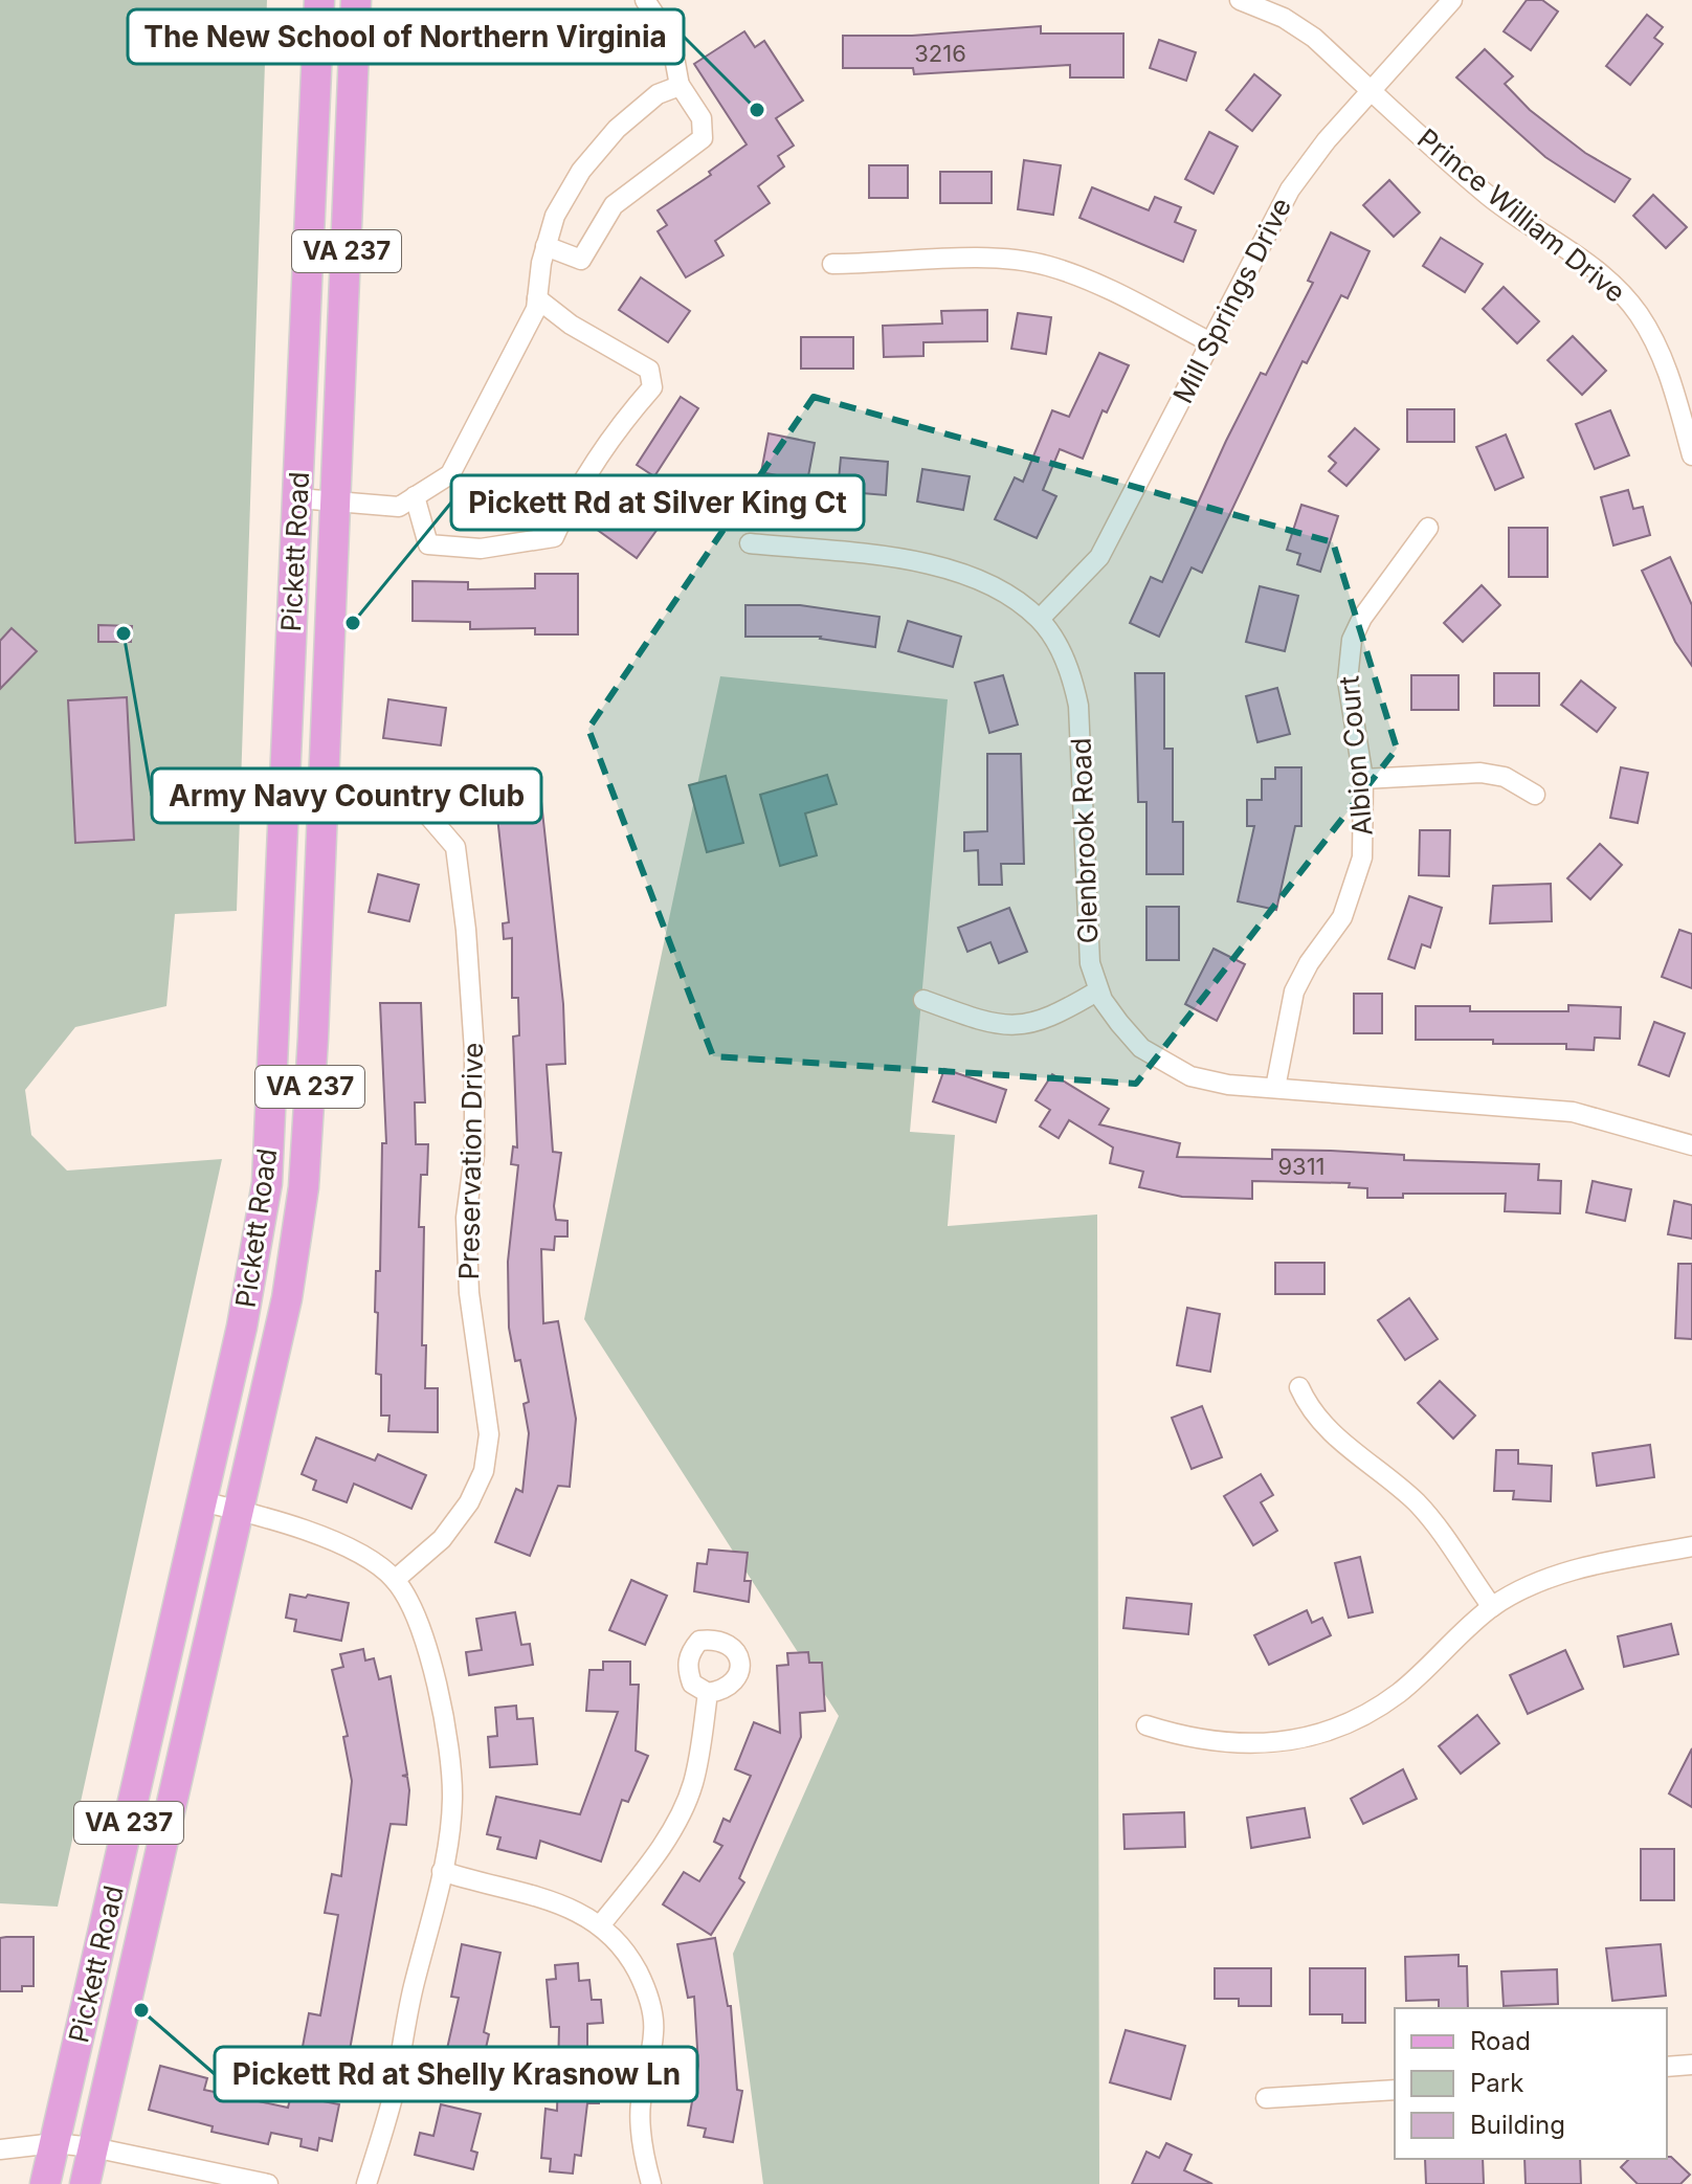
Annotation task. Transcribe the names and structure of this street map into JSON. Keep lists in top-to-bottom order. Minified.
{"streets":{"main road":["VA 237","Pickett Road"],"street":["Prince William Drive","Mill Springs Drive","Albion Court","Glenbrook Road","Preservation Drive"]},"crossings":[["Prince William Drive","Mill Springs Drive"],["Mill Springs Drive","Glenbrook Road"],["Albion Court","Glenbrook Road"]],"places":["The New School of Northern Virginia","Pickett Rd at Silver King Ct","Army Navy Country Club","Pickett Rd at Shelly Krasnow Ln"],"house_numbers":["3216","9311"],"legend":["Road","Park","Building"]}
